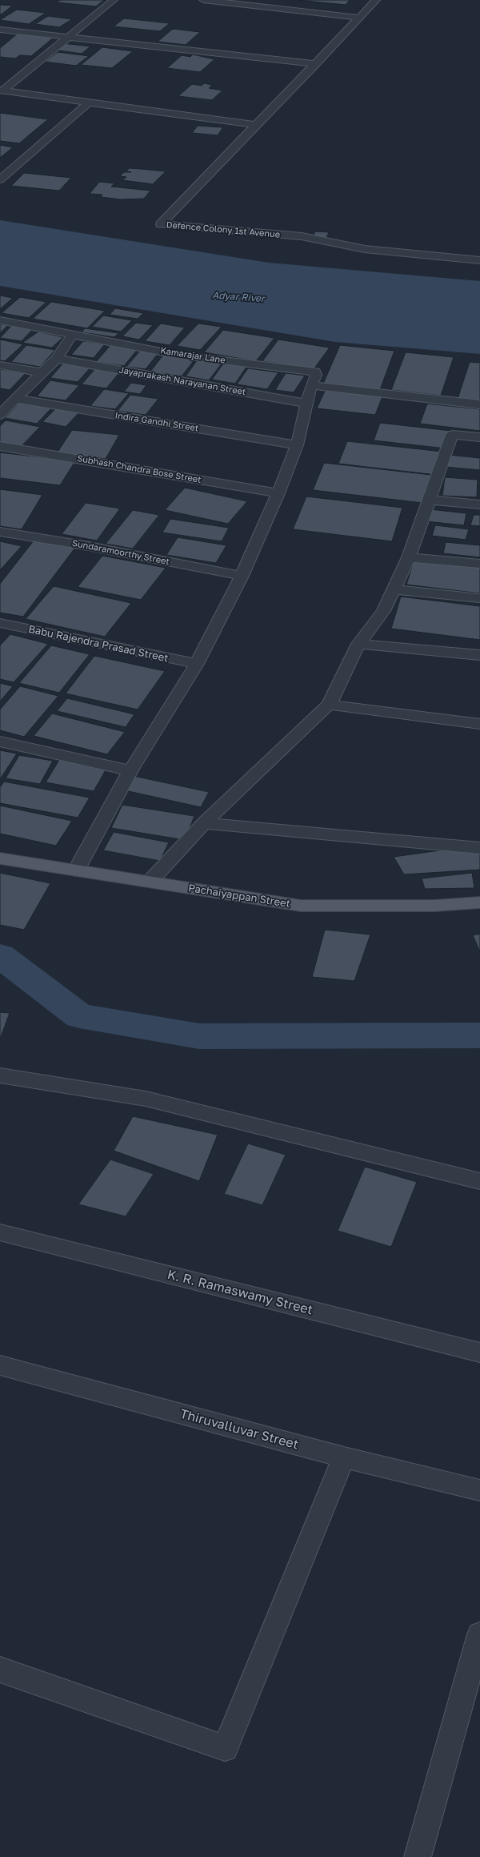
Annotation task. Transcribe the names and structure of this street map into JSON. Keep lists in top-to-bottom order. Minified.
{"streets":{"main road":["Pachaiyappan Street"],"street":["Defence Colony 1st Avenue","Kamarajar Lane","Jayaprakash Narayanan Street","Indira Gandhi Street","Subhash Chandra Bose Street","Sundaramoorthy Street","Babu Rajendra Prasad Street","K. R. Ramaswamy Street","Thiruvalluvar Street"]},"water":["Adyar River"]}
